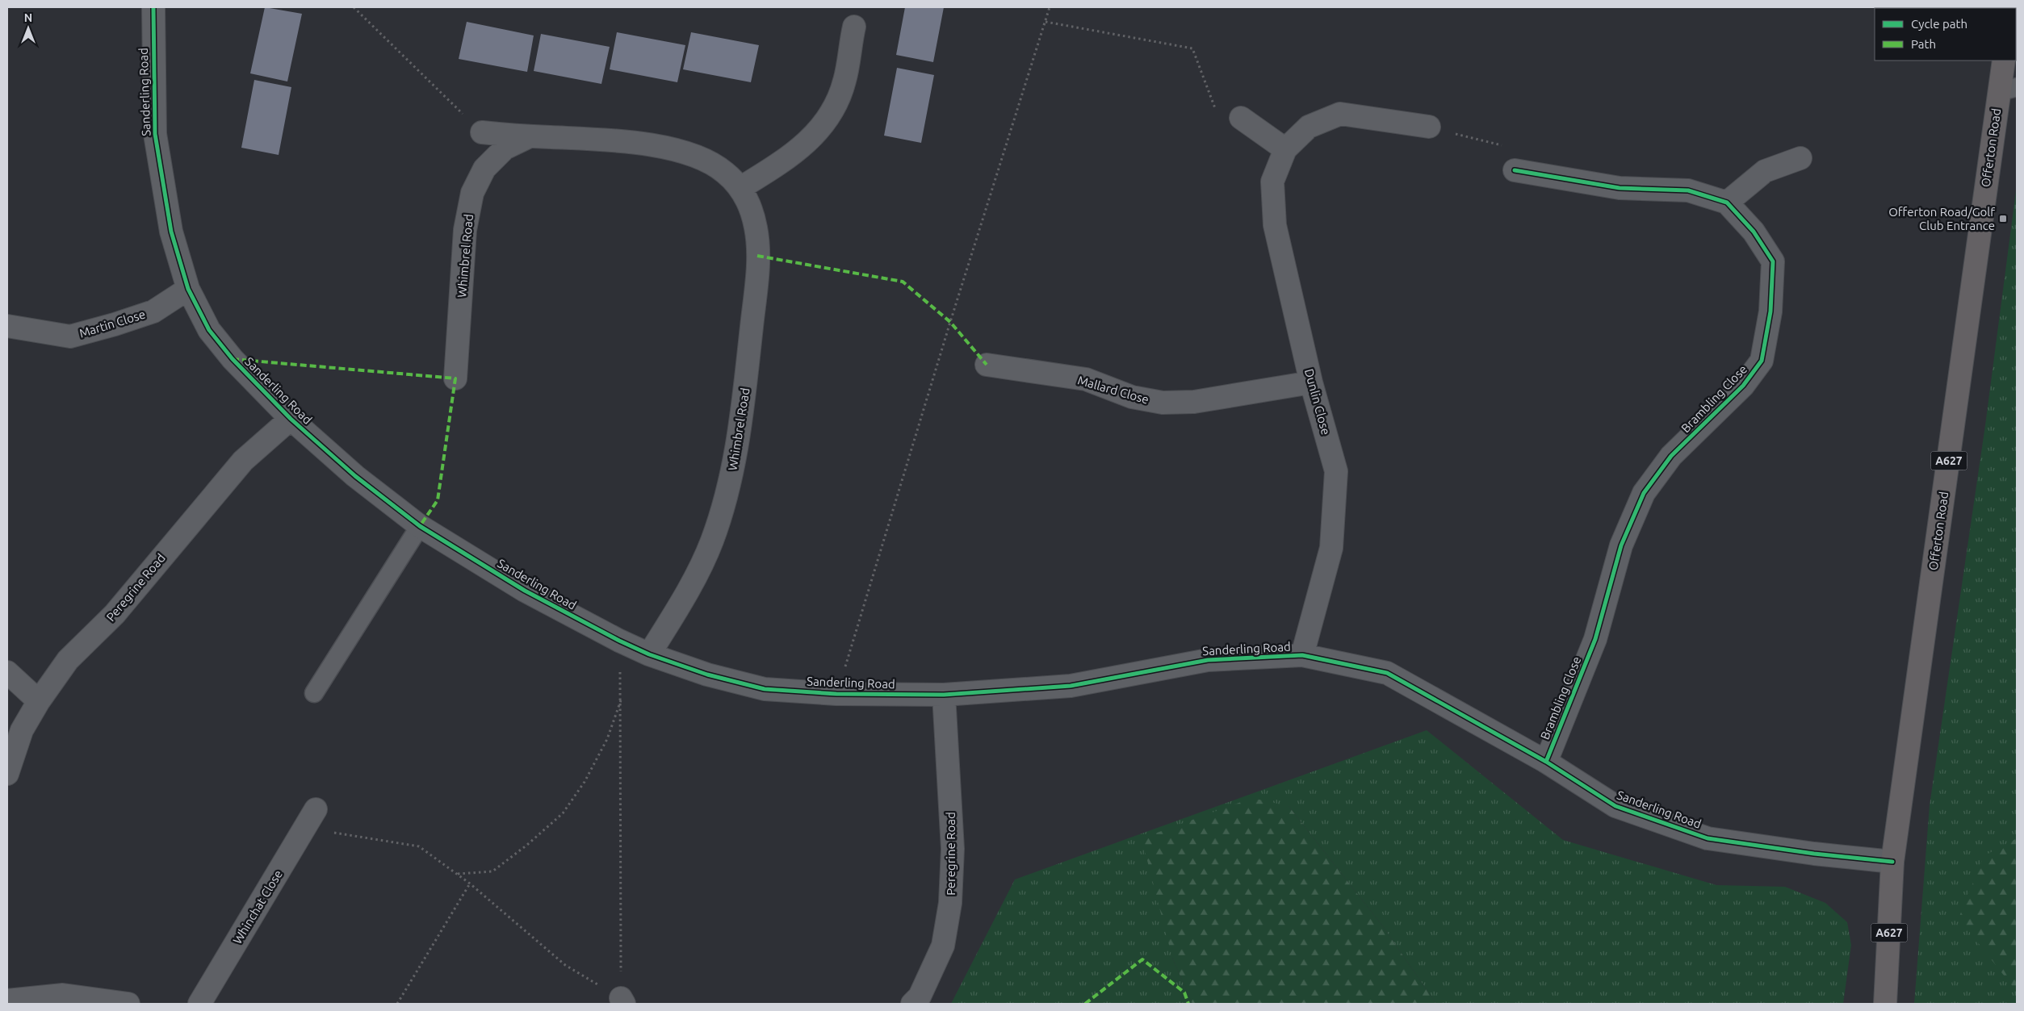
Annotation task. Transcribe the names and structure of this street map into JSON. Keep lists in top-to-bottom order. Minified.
{"streets":{"main road":["Offerton Road","A627"],"street":["Sanderling Road","Whimbrel Road","Martin Close","Mallard Close","Brambling Close","Dunlin Close","Peregrine Road","Whinchat Close"]},"crossings":[["Sanderling Road","Offerton Road"],["Sanderling Road","Whimbrel Road"],["Sanderling Road","Martin Close"],["Sanderling Road","Brambling Close"],["Sanderling Road","Dunlin Close"],["Sanderling Road","Peregrine Road"],["Mallard Close","Dunlin Close"]],"places":{"transit":["Offerton Road/Golf Club Entrance"]},"legend":["Cycle path","Path"],"north":"top"}
